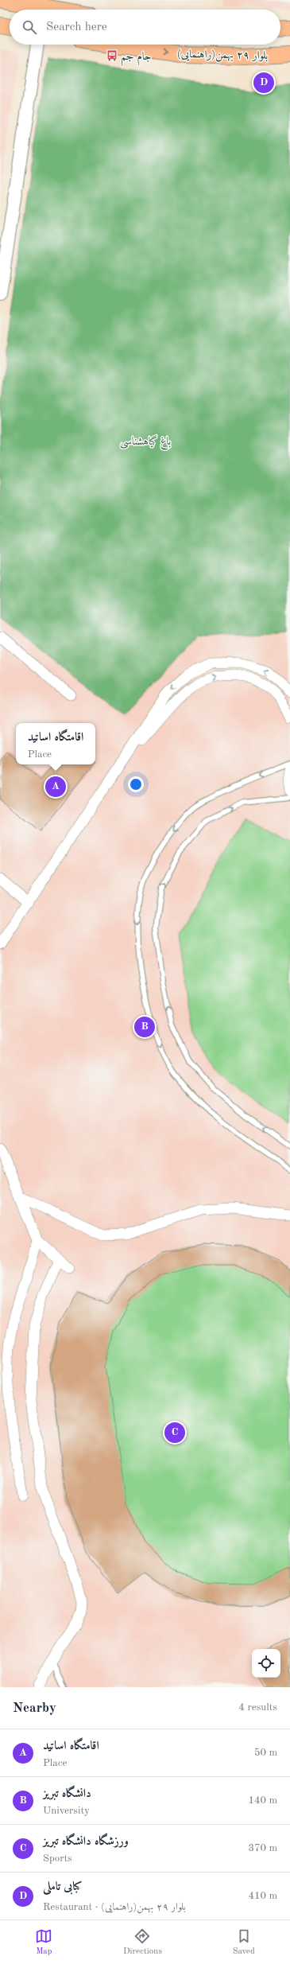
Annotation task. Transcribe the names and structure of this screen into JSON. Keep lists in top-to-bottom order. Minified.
{"streets":{"main road":["بلوار ٢٩ بهمن(راهنمایی)"]},"one_way":["بلوار ٢٩ بهمن(راهنمایی)"],"parks":["باغ گیاهشناسی"],"places":{"bus stop":["جام جم"]},"page":{"search":"Search here","pins":["D","A","B","C"],"popup":["اقامتگاه اساتید","Place"],"heading":["Nearby","4 results"],"list":[{"mark":"A","name":"اقامتگاه اساتید","note":"Place","value":"50 m"},{"mark":"B","name":"دانشگاه تبریز","note":"University","value":"140 m"},{"mark":"C","name":"ورزشگاه دانشگاه تبریز","note":"Sports","value":"370 m"},{"mark":"D","name":"کبابی تاملی","note":"Restaurant · بلوار ٢٩ بهمن(راهنمایی)","value":"410 m"}],"nav":["Map","Directions","Saved"]}}
